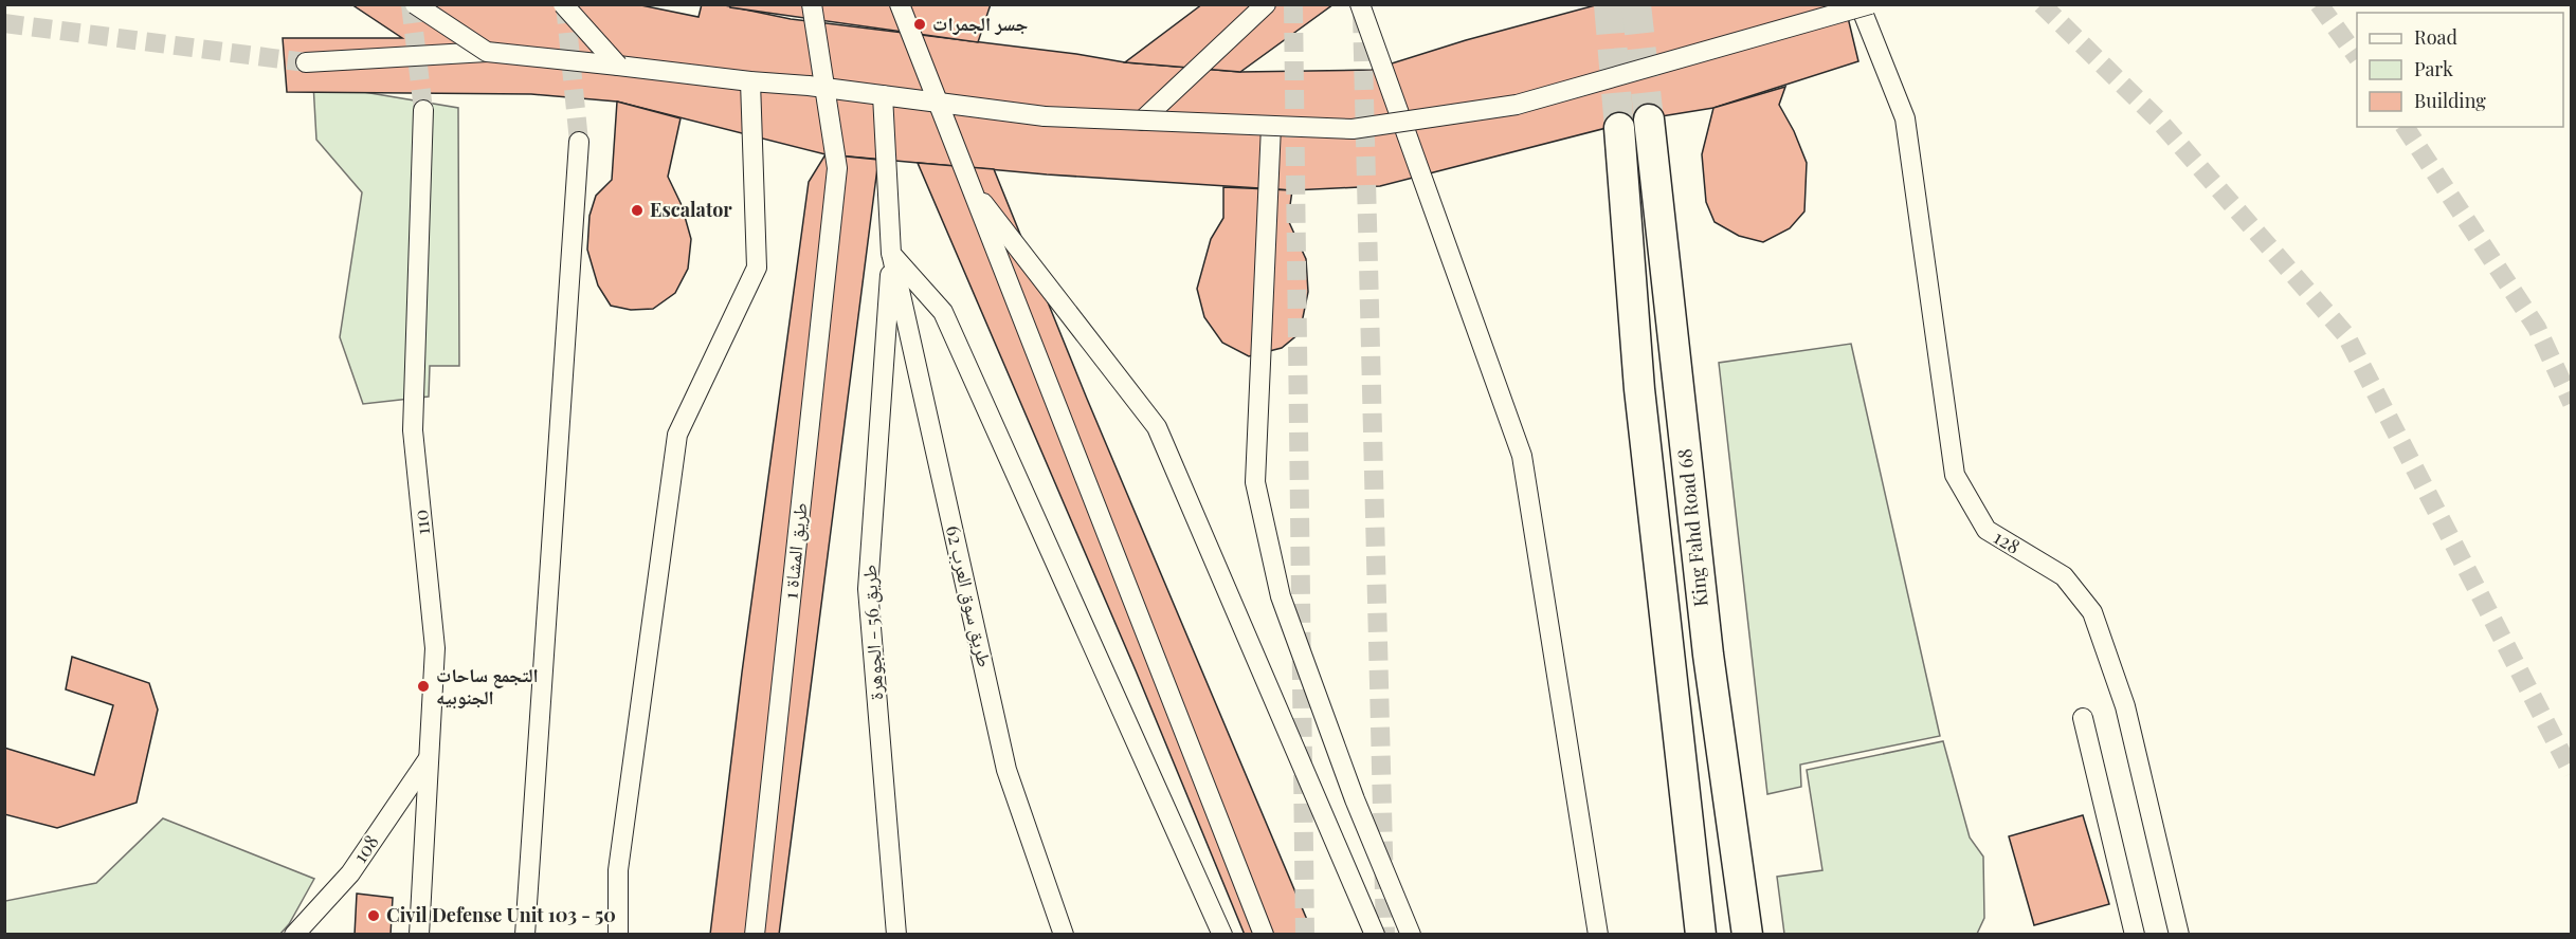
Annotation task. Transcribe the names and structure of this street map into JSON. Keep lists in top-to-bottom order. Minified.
{"streets":{"main road":["King Fahd Road 68"],"street":["110","128","طريق المشاة 1","طريق سوق العرب 62","طريق 56 - الجوهرة","108"]},"crossings":[["110","108"],["طريق سوق العرب 62","طريق 56 - الجوهرة"]],"places":["جسر الجمرات","Escalator","التجمع ساحات الجنوبيه","Civil Defense Unit 103 - 50"],"legend":["Road","Park","Building"]}
